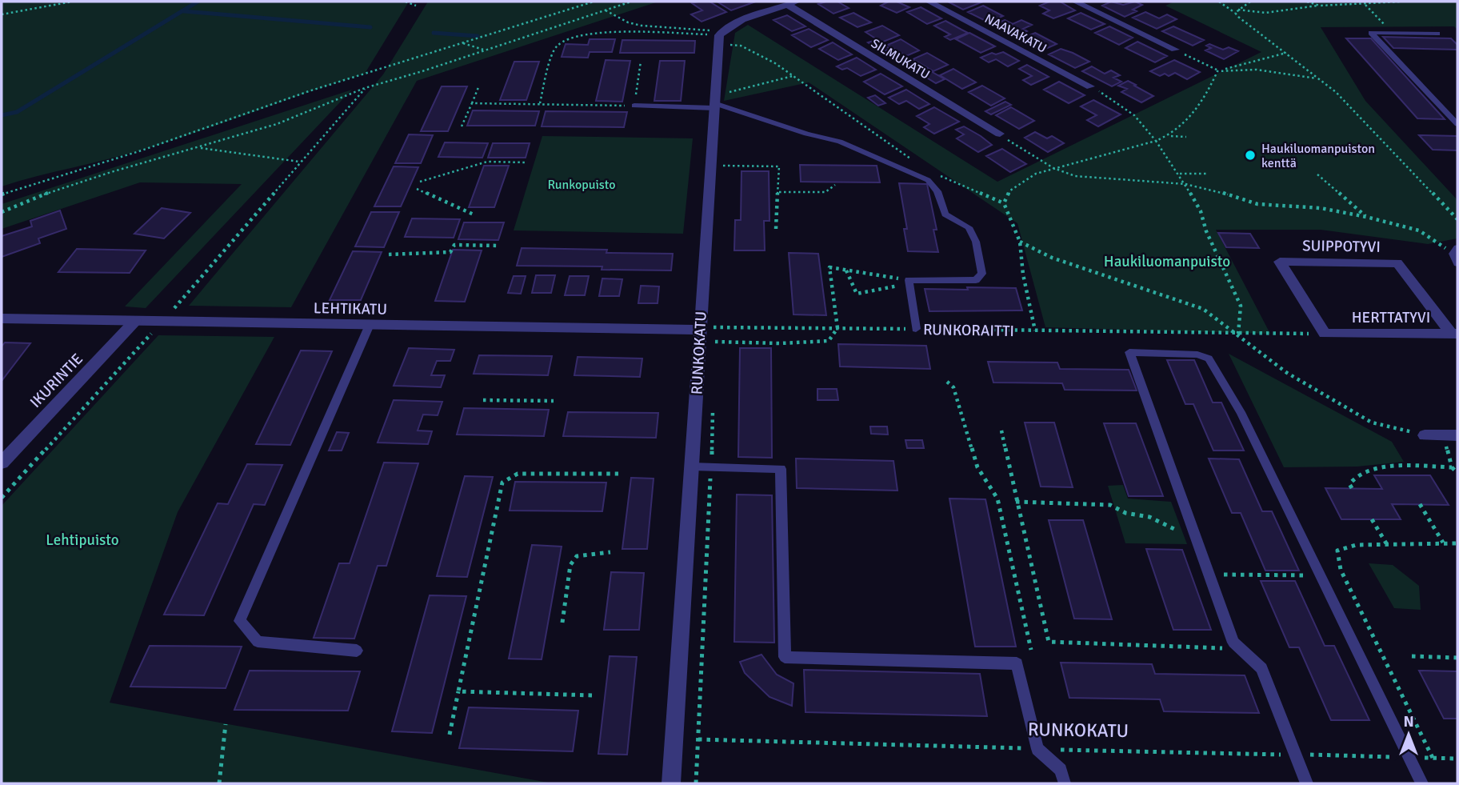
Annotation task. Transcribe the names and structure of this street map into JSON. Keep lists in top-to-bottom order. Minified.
{"streets":{"street":["NAAVAKATU","SILMUKATU","SUIPPOTYVI","LEHTIKATU","HERTTATYVI","RUNKOKATU","IKURINTIE"],"path":["RUNKORAITTI"]},"crossings":[["SUIPPOTYVI","HERTTATYVI"],["SUIPPOTYVI","RUNKORAITTI"],["LEHTIKATU","RUNKORAITTI"],["LEHTIKATU","RUNKOKATU"],["LEHTIKATU","IKURINTIE"],["HERTTATYVI","RUNKORAITTI"],["RUNKORAITTI","RUNKOKATU"]],"parks":["Runkopuisto","Haukiluomanpuisto","Lehtipuisto"],"places":["Haukiluomanpuiston kenttä"],"north":"top"}
